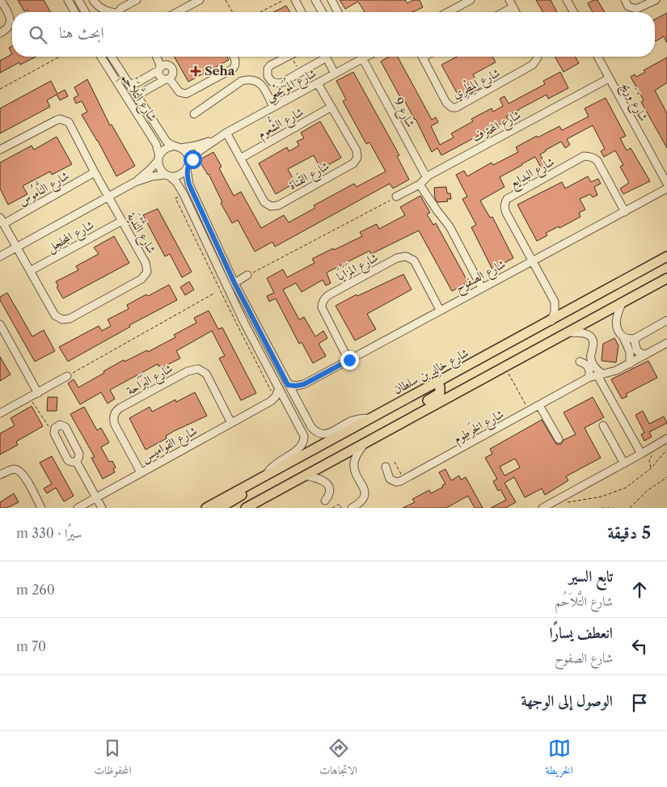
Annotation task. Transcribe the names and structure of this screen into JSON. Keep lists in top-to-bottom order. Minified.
{"streets":{"main road":["شارع خالِد بن سلطان"],"street":["شارع المِطْرِي","شارع المُوَيجْعِي","شارع التَّلاَحُم","شارع وْرَيج","شارع 9","شارع الشُّعوم","شارع المحترف","شارع البدايع","شارع القَناة","شارع النَّامُوس","شارع النَّدْيَة","شارع المجلجل","شارع المَزَايَا","شارع الصفوح","شارع البَرَاحة","شارع الخَرطوم","شارع القواميس"]},"crossings":[["شارع المُوَيجْعِي","شارع التَّلاَحُم"],["شارع المُوَيجْعِي","شارع القَناة"],["شارع وْرَيج","شارع المحترف"],["شارع 9","شارع المحترف"],["شارع الشُّعوم","شارع القَناة"],["شارع البدايع","شارع الصفوح"],["شارع النَّامُوس","شارع النَّدْيَة"],["شارع النَّدْيَة","شارع المجلجل"],["شارع المَزَايَا","شارع الصفوح"],["شارع البَرَاحة","شارع القواميس"]],"places":{"health":["Seha"]},"page":{"search":"ابحث هنا","heading":["5 دقيقة","سيرًا · 330 m"],"list":[["تابع السير","شارع التَّلاَحُم","260 m"],["انعطف يسارًا","شارع الصفوح","70 m"],"الوصول إلى الوجهة"],"nav":["الخريطة","الاتجاهات","المحفوظات"]}}
